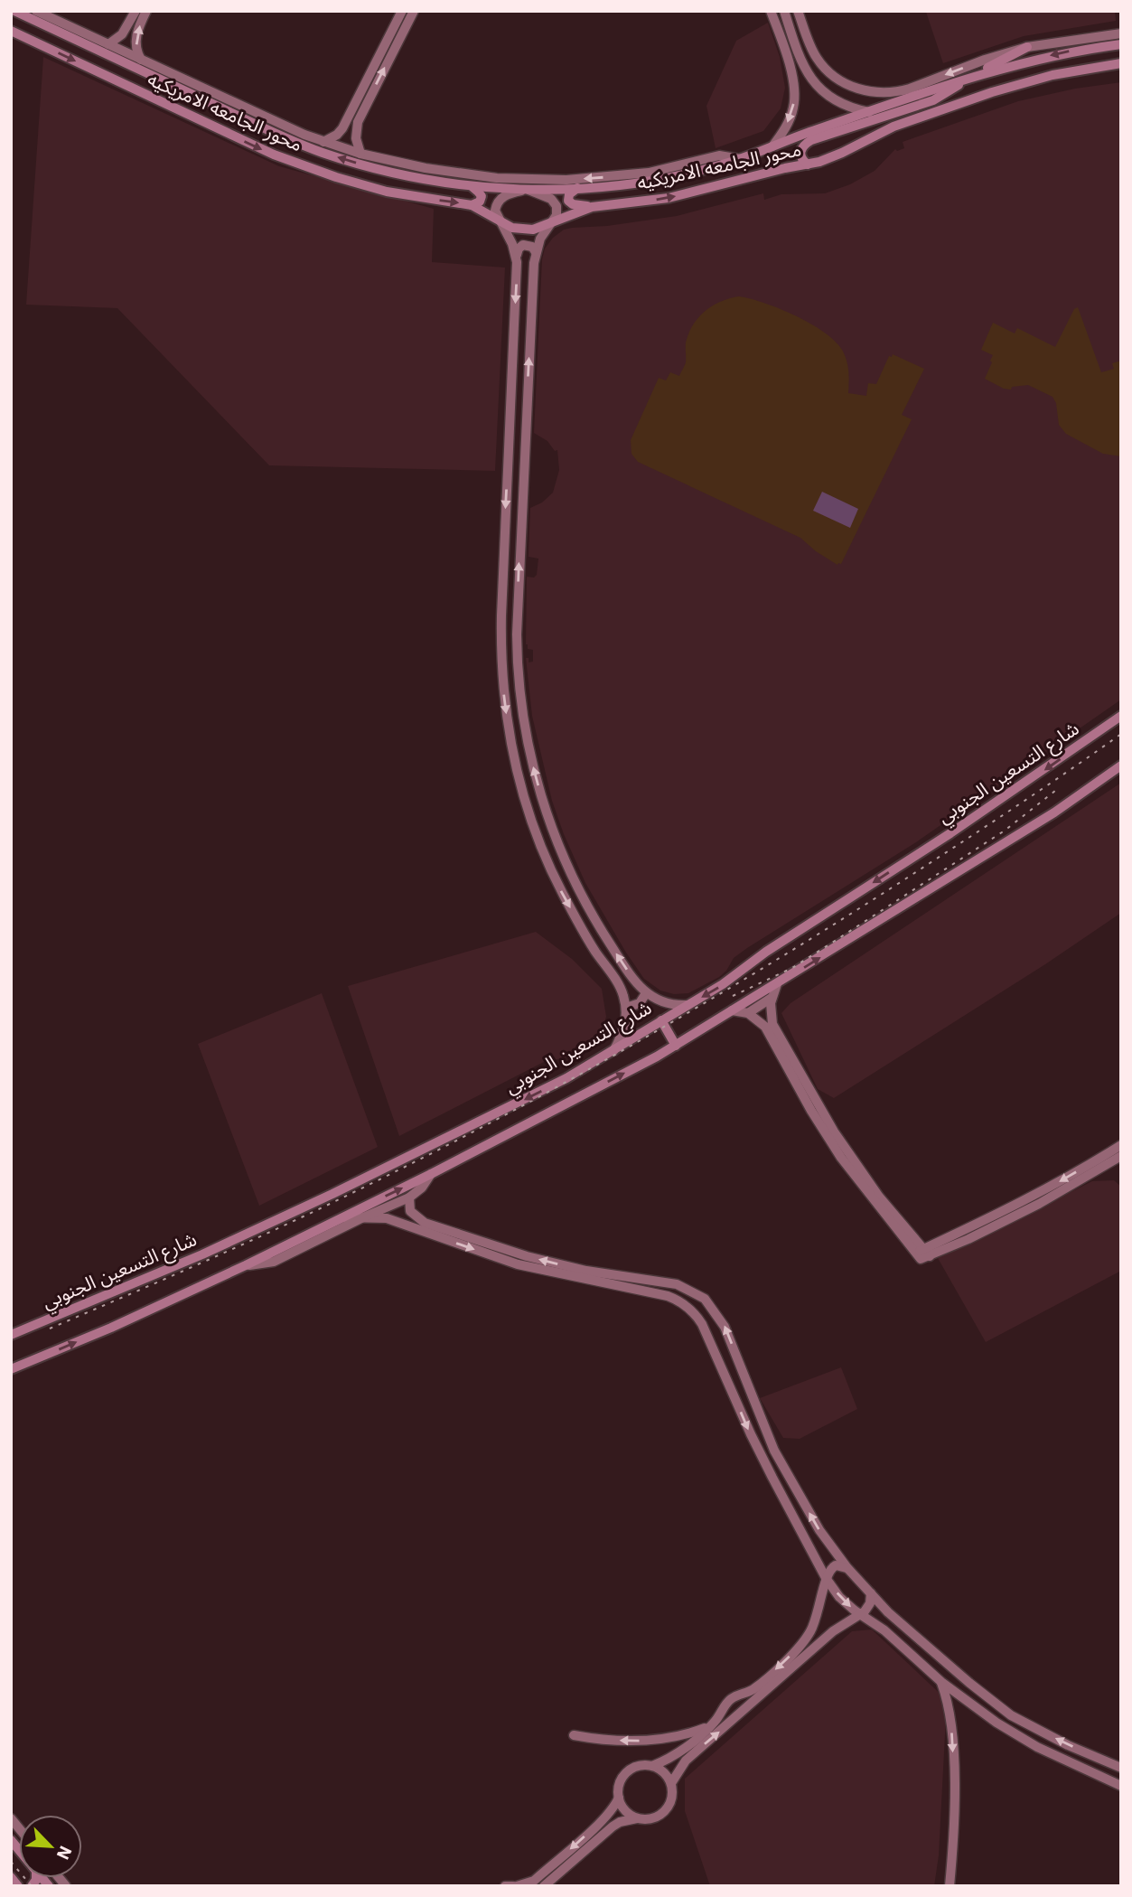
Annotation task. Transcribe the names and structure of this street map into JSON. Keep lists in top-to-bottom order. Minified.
{"streets":{"main road":["محور الجامعه الامريكيه","شارع التسعين الجنوبي"]},"north":"bottom right"}
